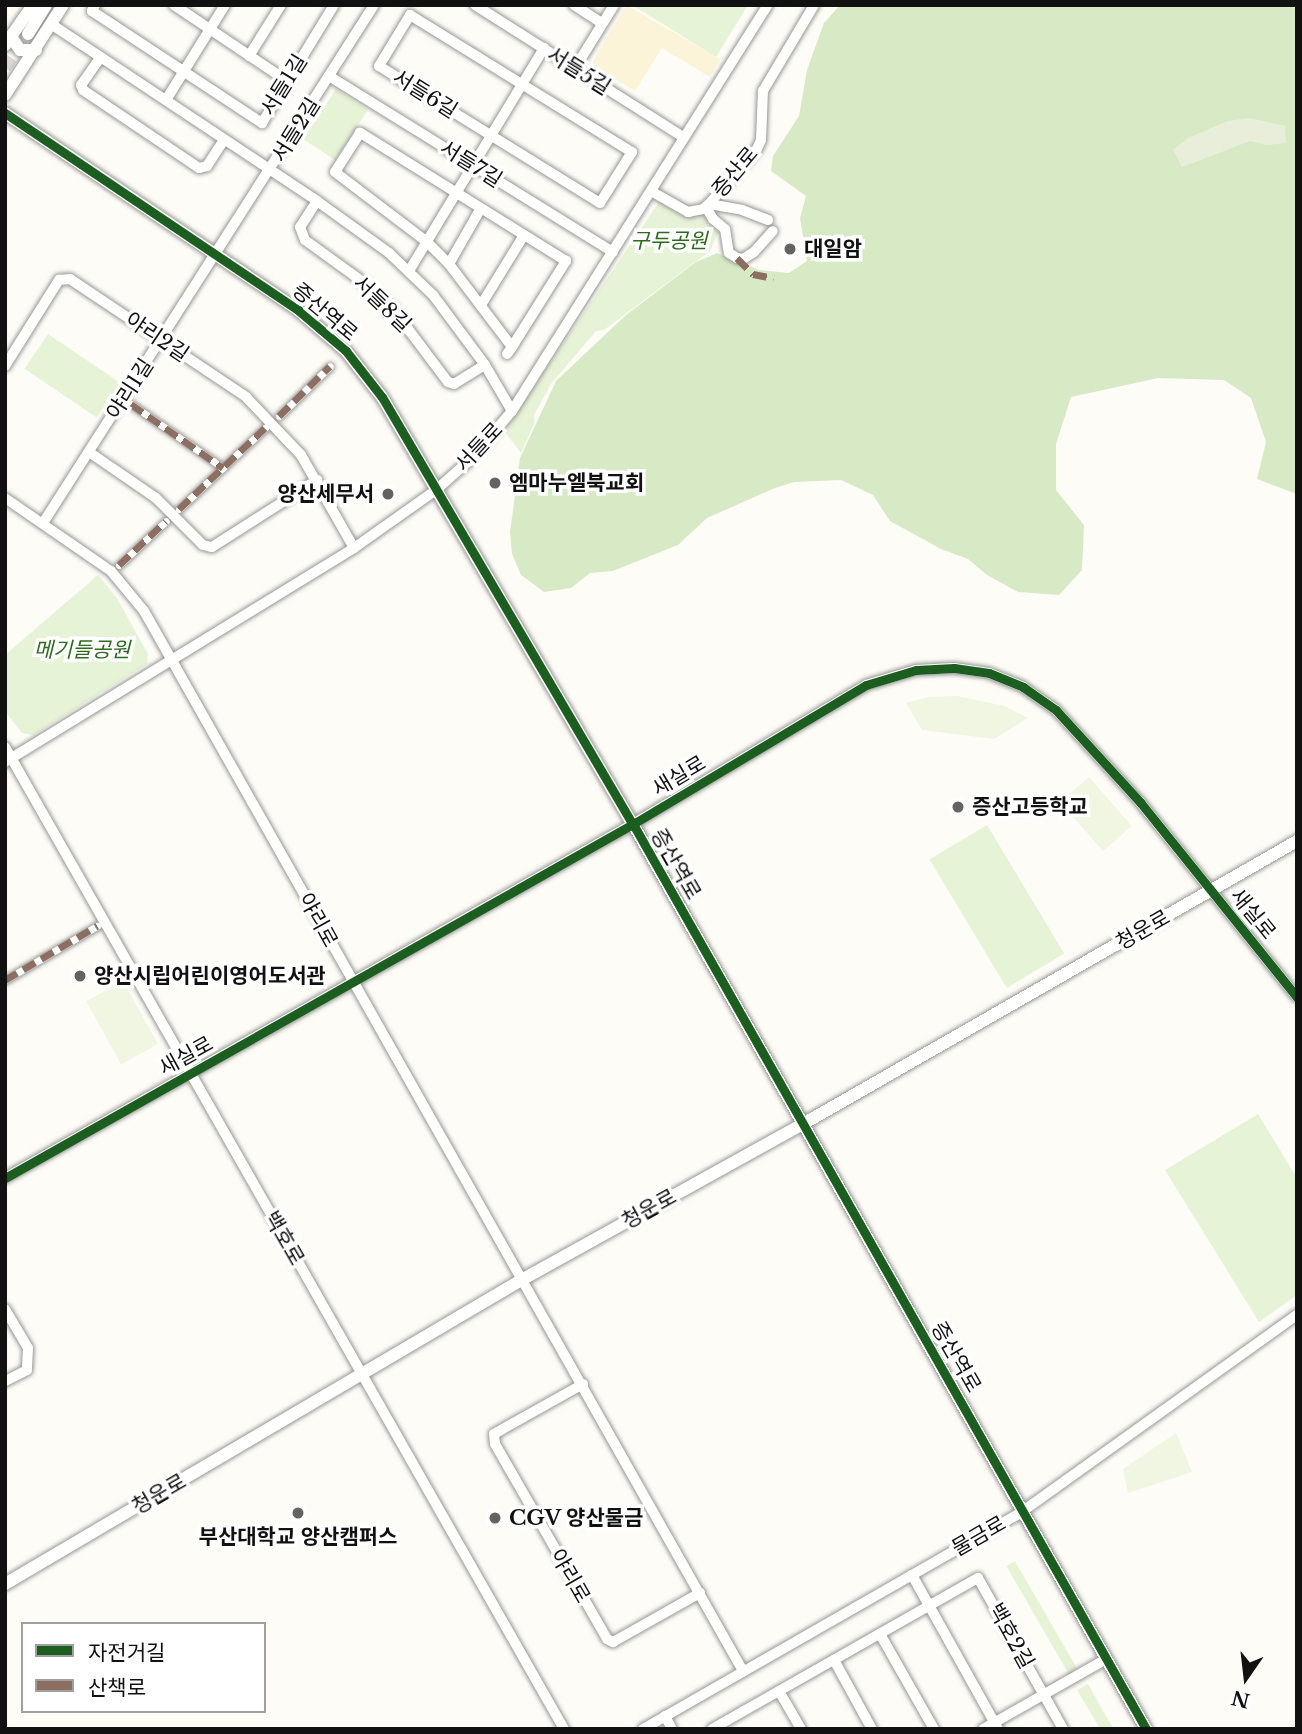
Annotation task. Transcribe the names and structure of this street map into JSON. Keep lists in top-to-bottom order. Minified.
{"streets":{"street":["서들5길","서들1길","서들6길","서들2길","서들7길","증산로","서들8길","증산역로","야리2길","야리1길","서들로","새실로","야리로","청운로","백호로","물금로","백호2길"]},"crossings":[["서들5길","서들로"],["서들2길","서들7길"],["서들2길","서들8길"],["서들2길","증산역로"],["서들2길","야리1길"],["서들7길","서들로"],["증산로","서들로"],["서들8길","서들로"],["증산역로","야리1길"],["증산역로","서들로"],["증산역로","새실로"],["증산역로","청운로"],["증산역로","물금로"],["야리2길","야리1길"],["야리2길","서들로"],["야리1길","야리로"],["서들로","야리로"],["서들로","백호로"],["새실로","야리로"],["새실로","청운로"],["새실로","백호로"],["야리로","청운로"],["야리로","물금로"],["청운로","백호로"]],"parks":["구두공원","메기들공원"],"places":["대일암","엠마누엘북교회","양산세무서","증산고등학교","양산시립어린이영어도서관","부산대학교 양산캠퍼스","CGV 양산물금"],"legend":["자전거길","산책로"],"north":"bottom"}
